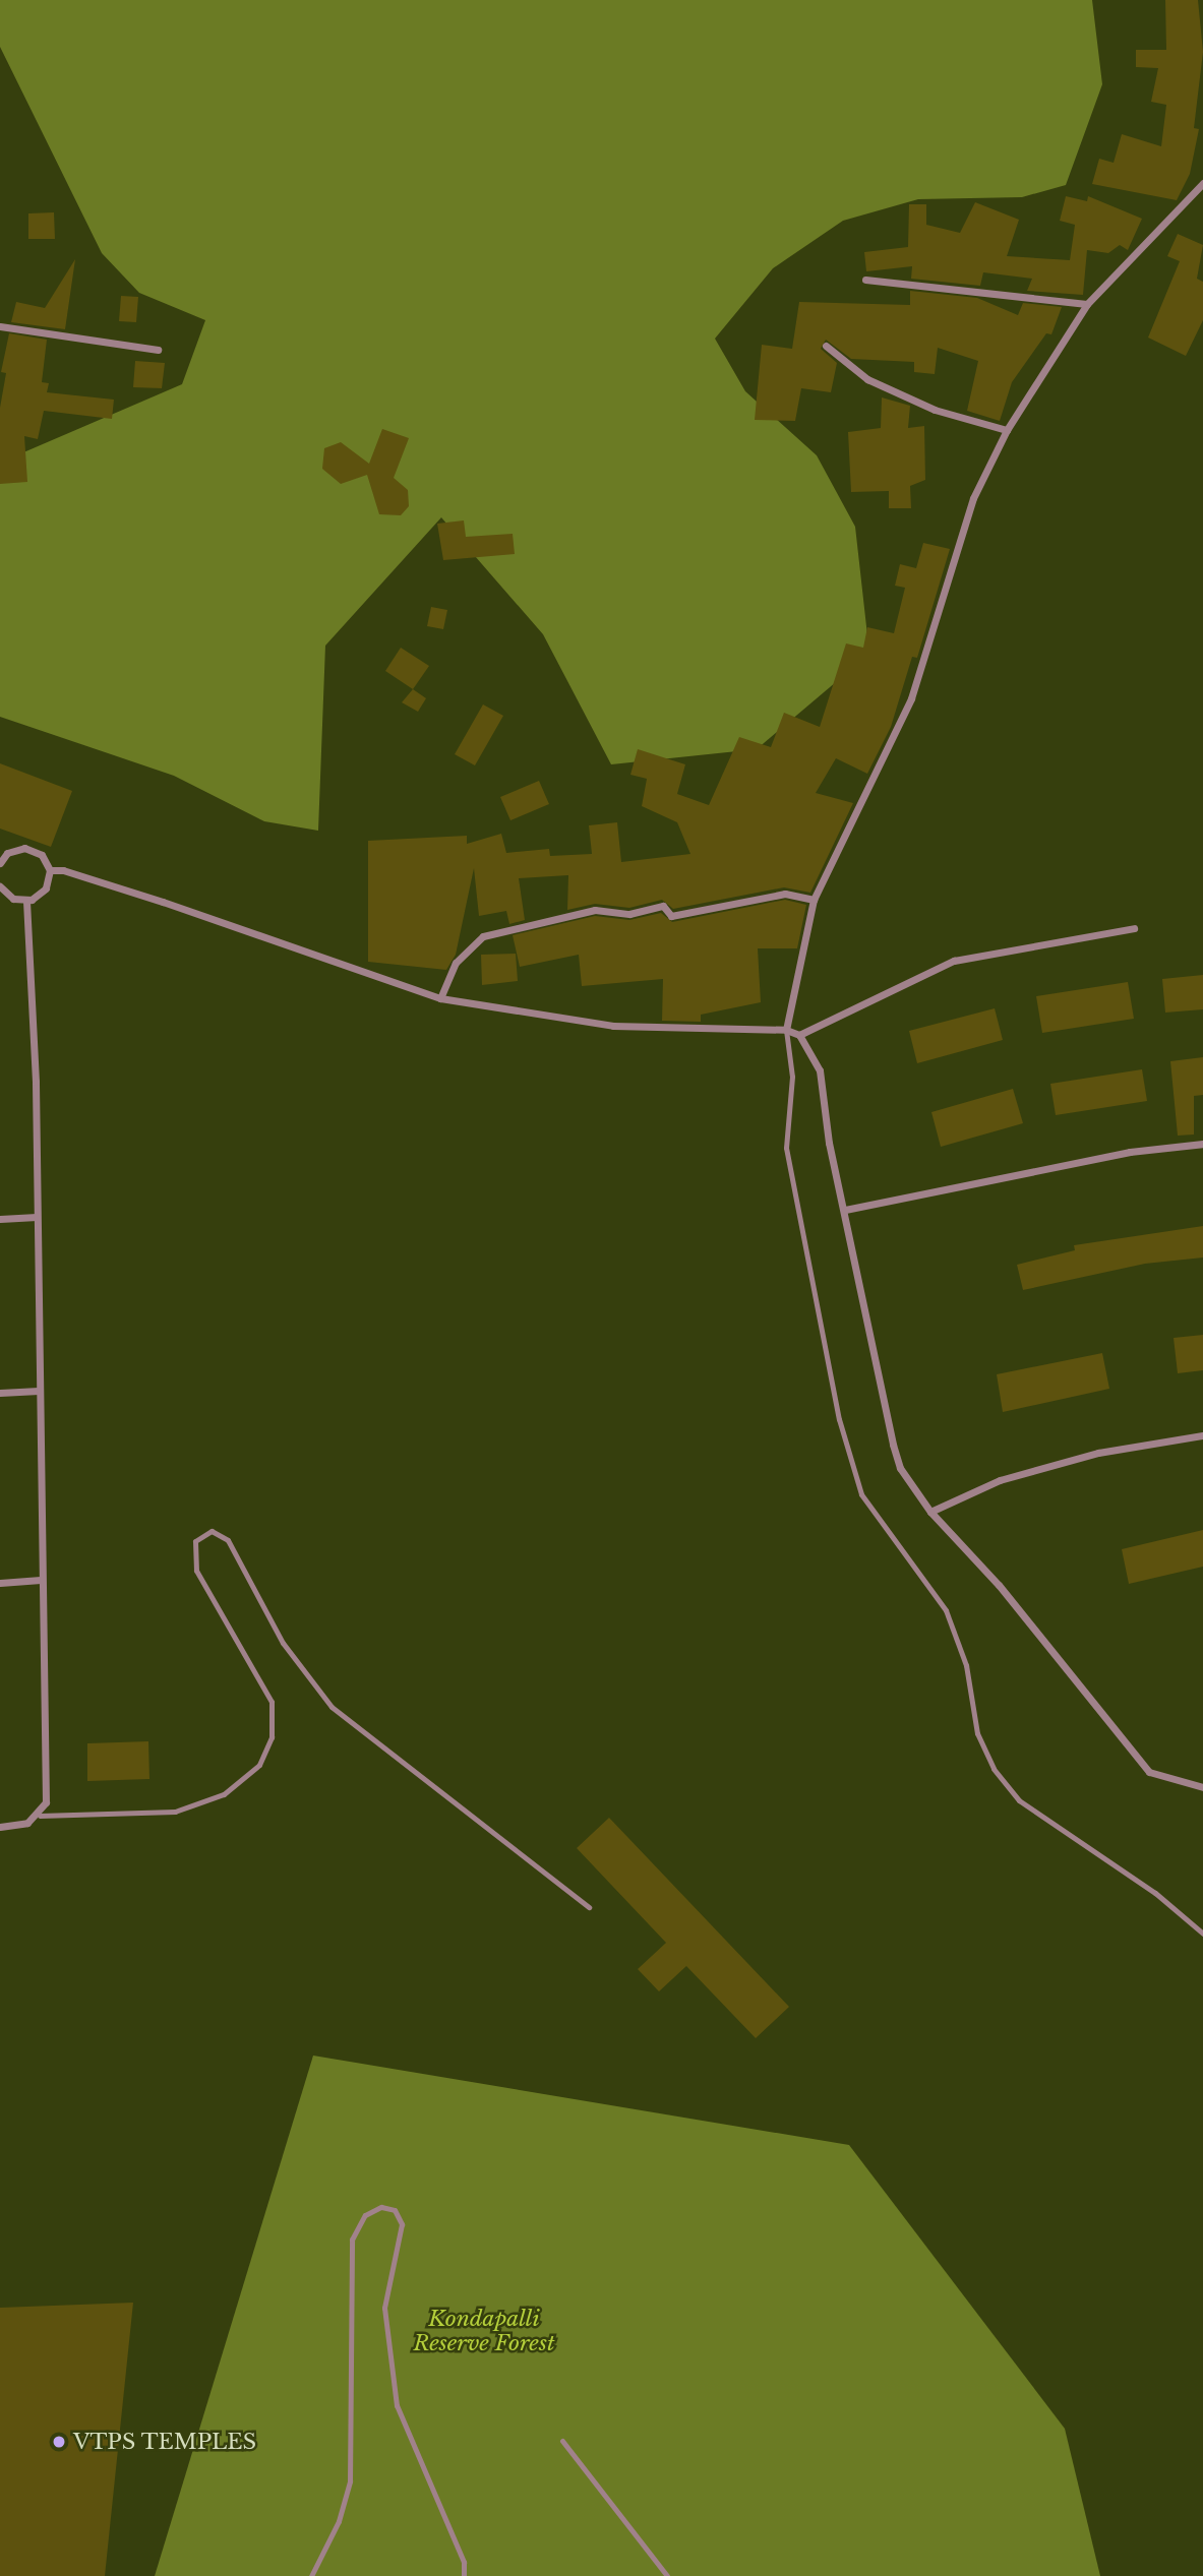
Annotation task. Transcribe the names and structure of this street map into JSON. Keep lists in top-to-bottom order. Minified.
{"parks":["Kondapalli Reserve Forest"],"places":["VTPS TEMPLES"]}
